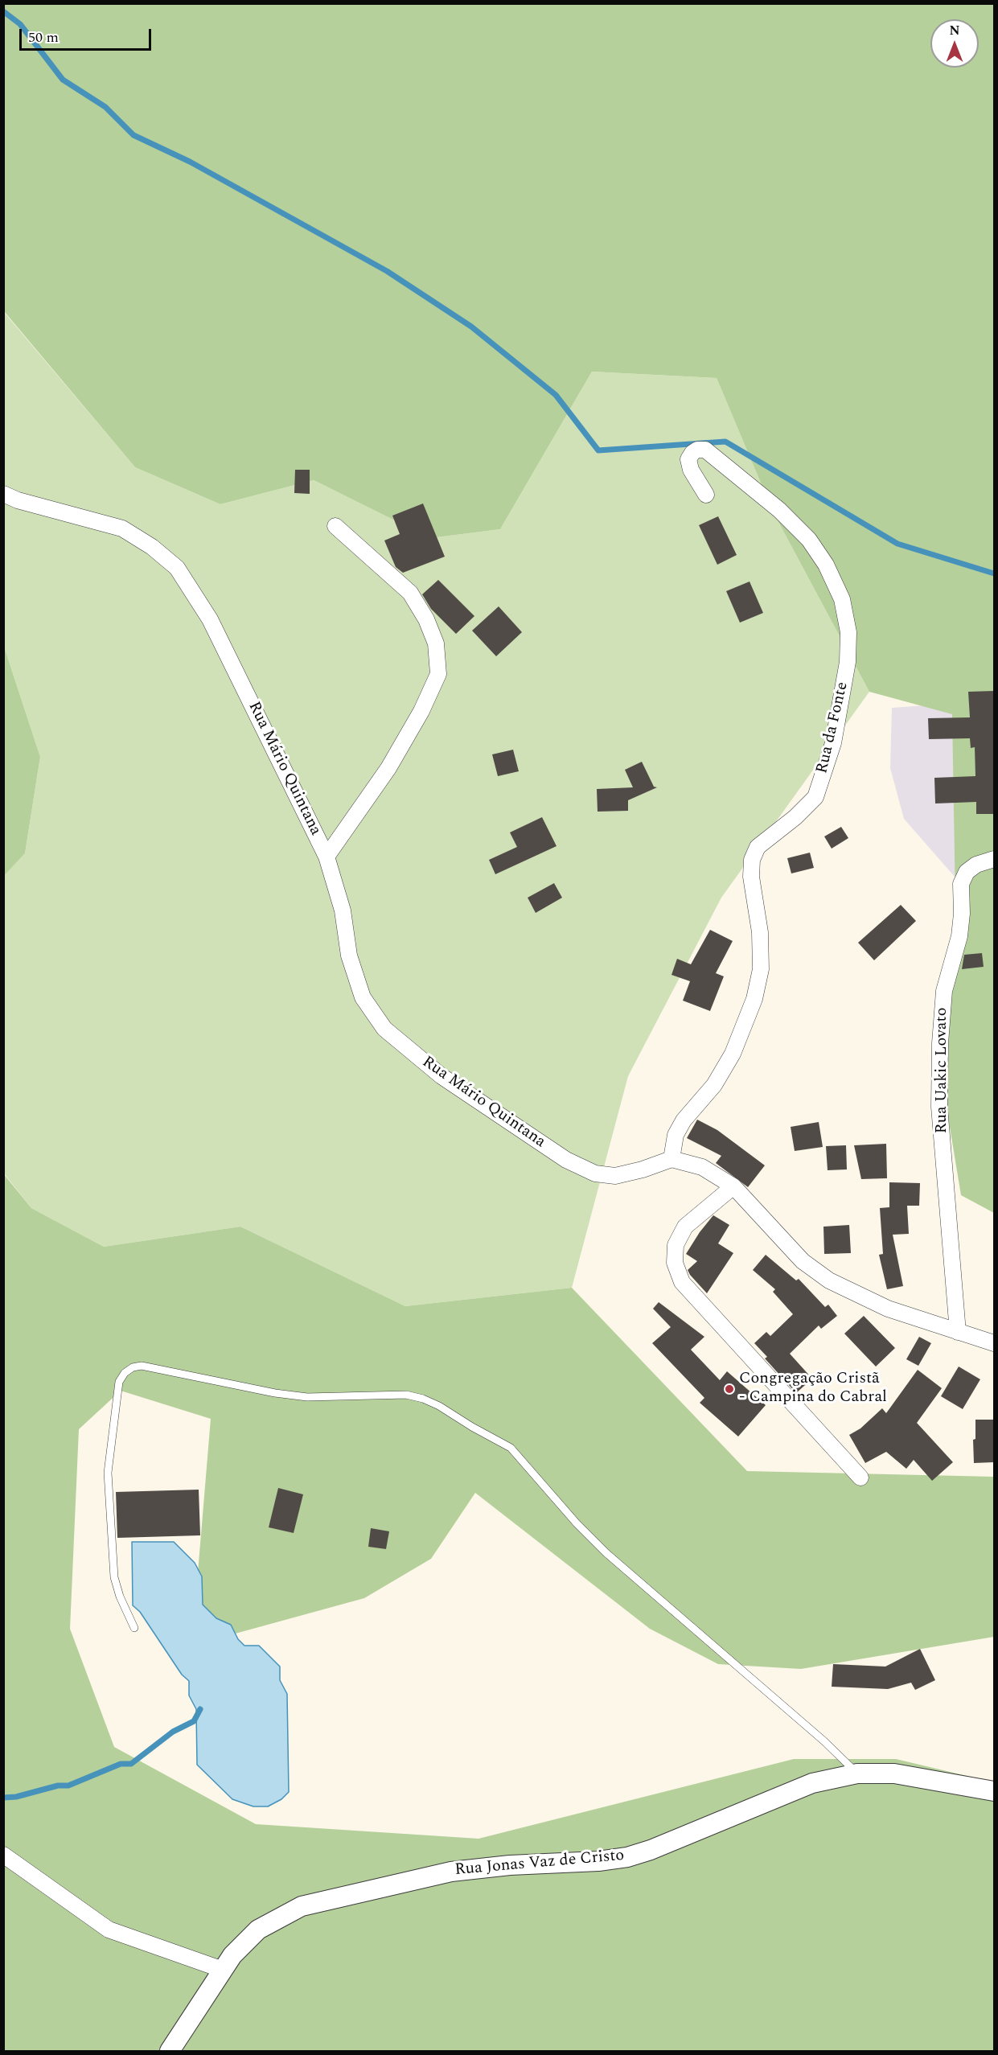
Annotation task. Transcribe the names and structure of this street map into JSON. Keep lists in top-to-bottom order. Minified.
{"streets":{"street":["Rua da Fonte","Rua Mário Quintana","Rua Uakic Lovato","Rua Jonas Vaz de Cristo"]},"crossings":[["Rua da Fonte","Rua Mário Quintana"]],"places":["Congregação Cristã - Campina do Cabral"],"scale_bar":"50 m","north":"top"}
